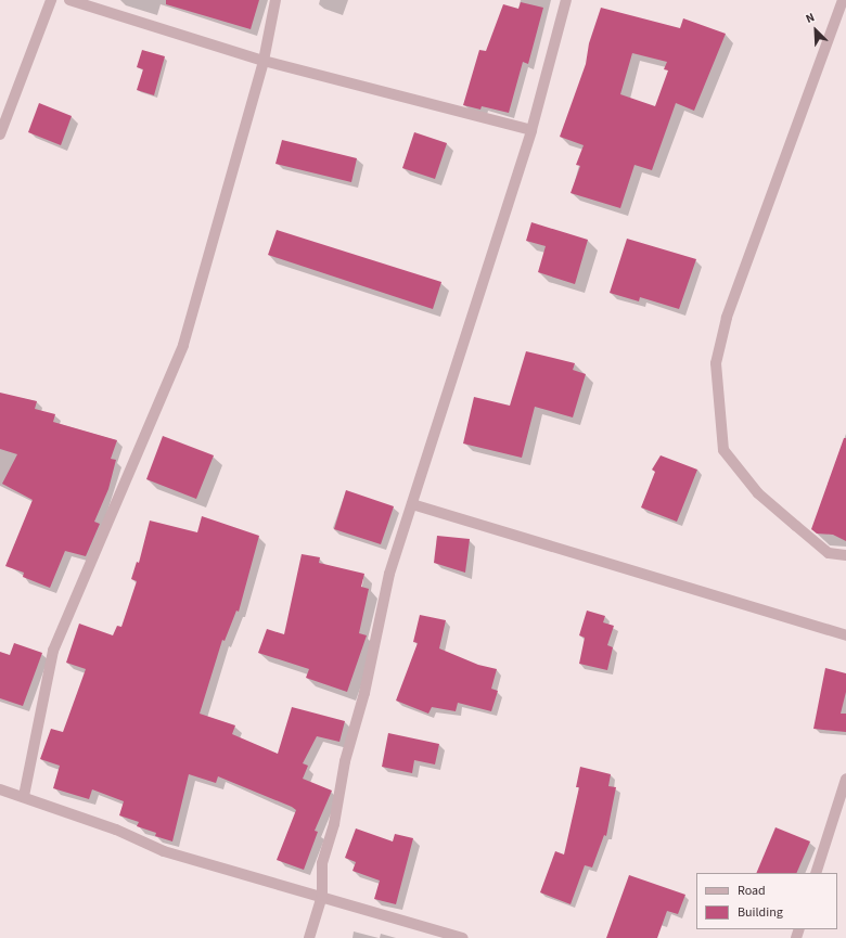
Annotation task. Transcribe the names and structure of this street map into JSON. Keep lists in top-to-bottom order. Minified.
{"legend":["Road","Building"],"north":"top left"}
